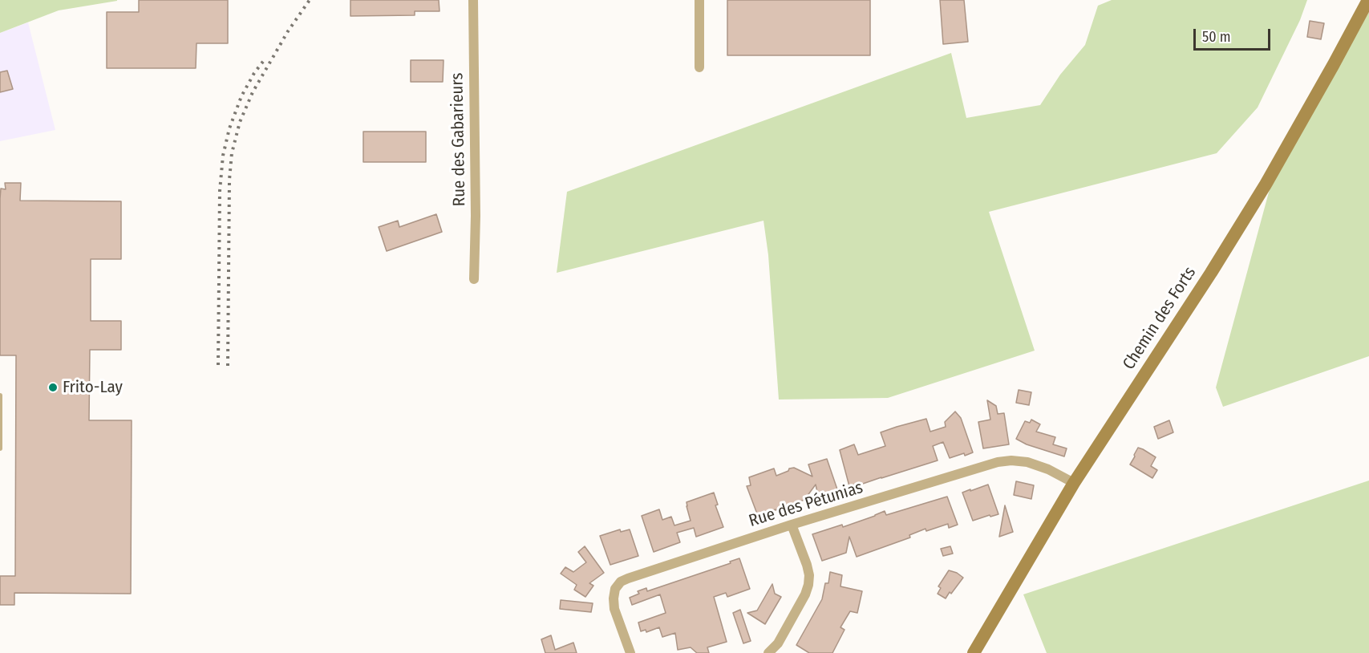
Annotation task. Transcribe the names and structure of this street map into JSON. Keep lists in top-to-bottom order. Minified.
{"streets":{"street":["Rue des Gabarieurs","Chemin des Forts","Rue des Pétunias"]},"crossings":[["Chemin des Forts","Rue des Pétunias"]],"places":["Frito-Lay"],"scale_bar":"50 m"}
